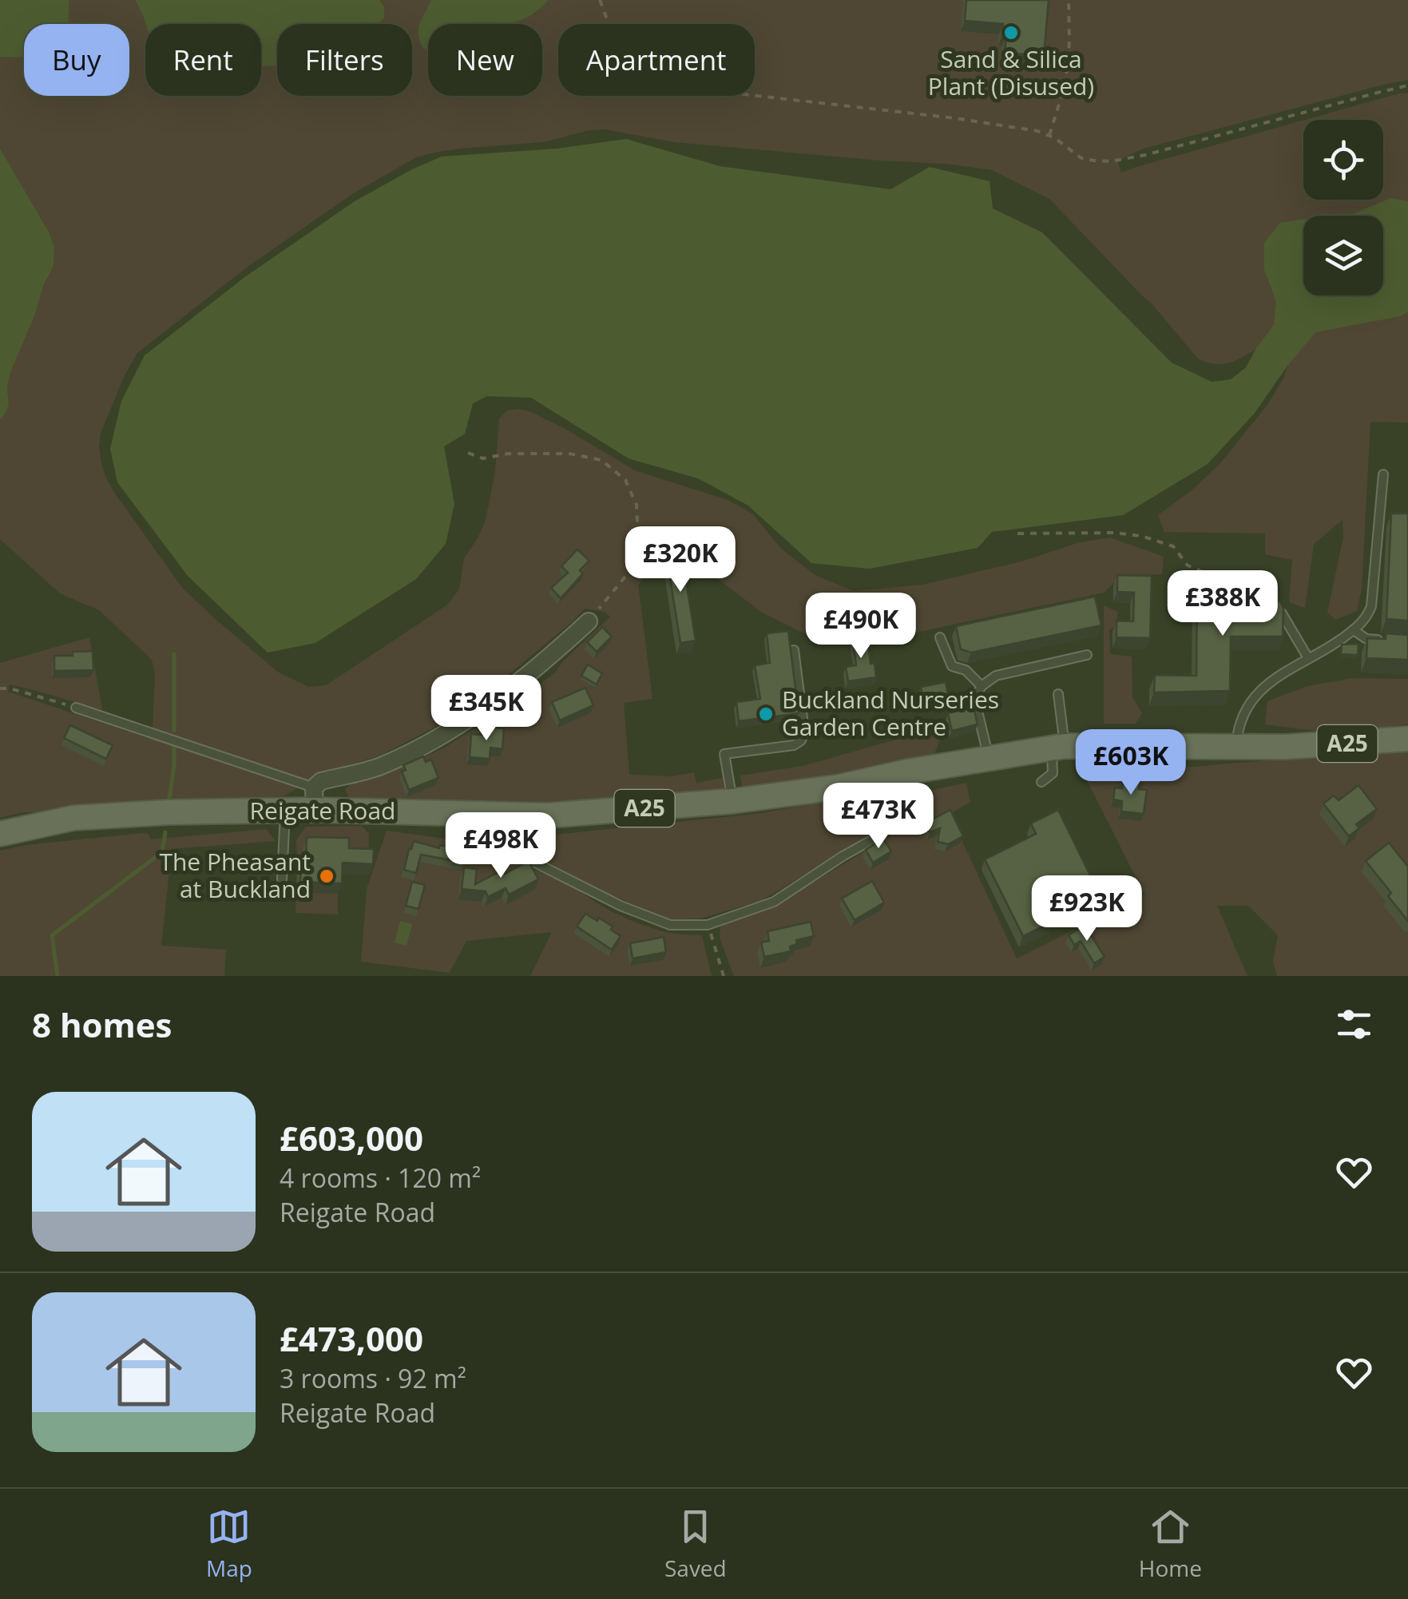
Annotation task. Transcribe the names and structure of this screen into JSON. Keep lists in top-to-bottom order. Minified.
{"streets":{"main road":["A25","Reigate Road"]},"places":["Sand & Silica Plant (Disused)","Buckland Nurseries Garden Centre","The Pheasant at Buckland"],"page":{"chip":["Buy","Rent","Filters","New","Apartment"],"price":["£320K","£388K","£490K","£345K","£603K","£473K","£498K","£923K"],"heading":"8 homes","list":[{"name":"£603,000","note":"4 rooms · 120 m² · Reigate Road"},{"name":"£473,000","note":"3 rooms · 92 m² · Reigate Road"}],"tabs":["Map","Saved","Home"]}}
